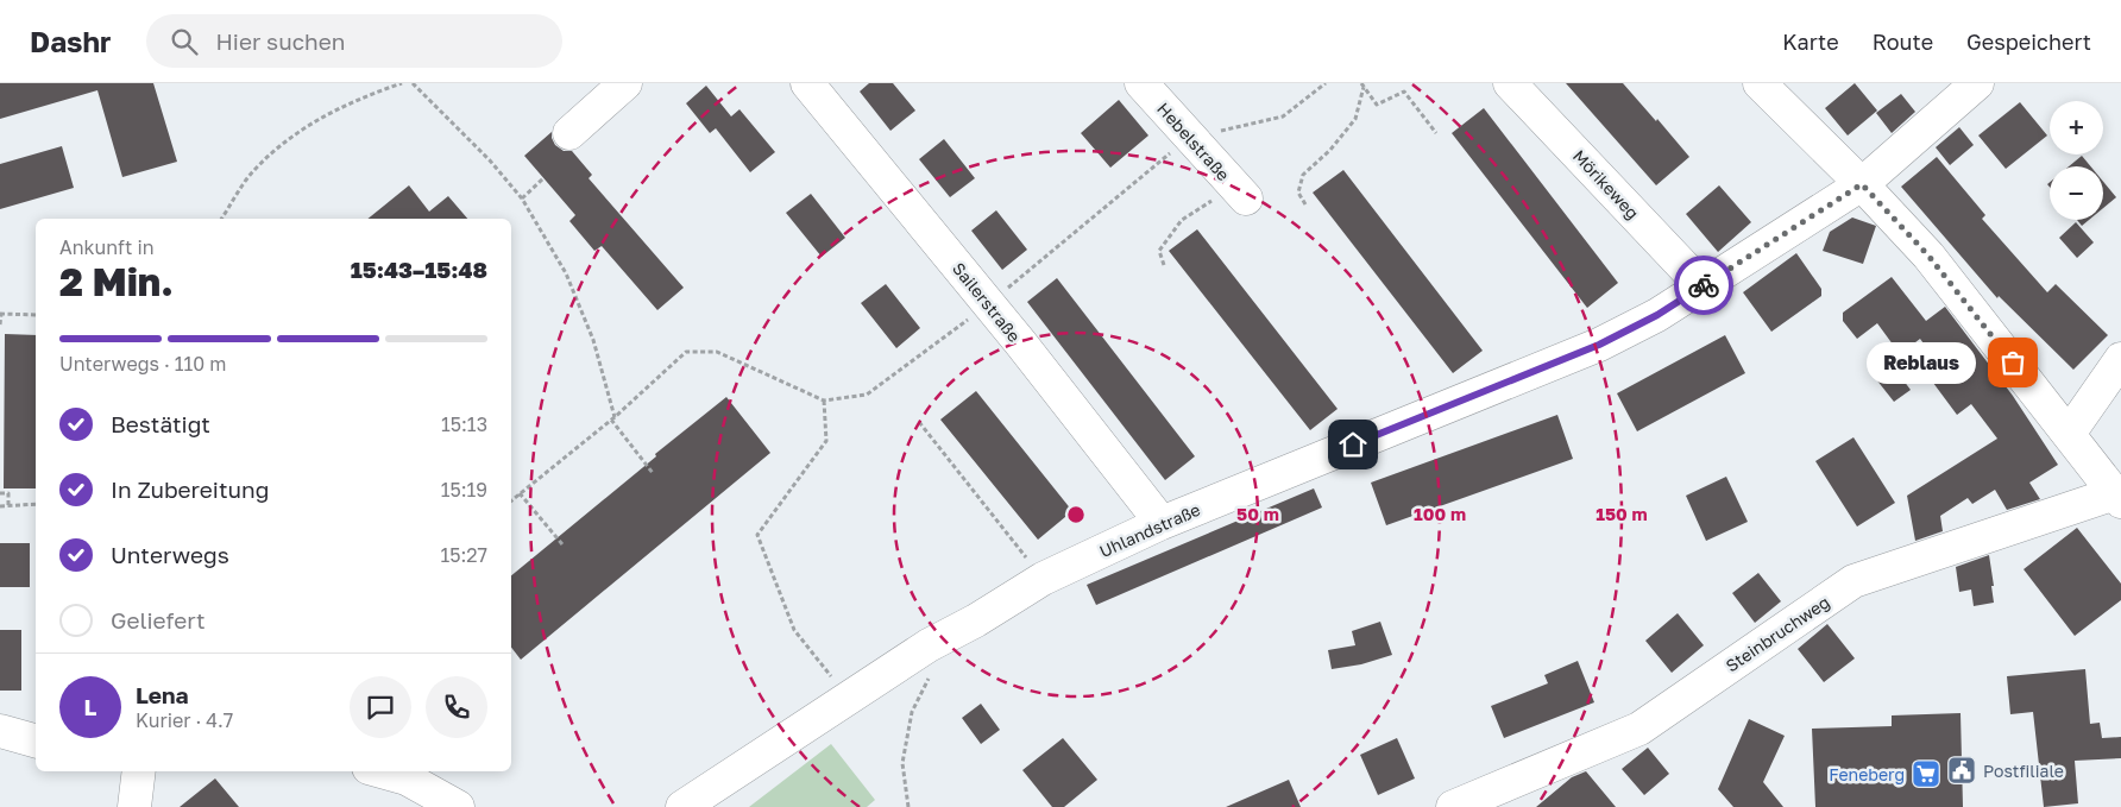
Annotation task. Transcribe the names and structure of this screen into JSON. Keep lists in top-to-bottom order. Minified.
{"streets":{"street":["Hebelstraße","Mörikeweg","Sailerstraße","Uhlandstraße","Steinbruchweg"]},"crossings":[["Mörikeweg","Uhlandstraße"],["Sailerstraße","Uhlandstraße"]],"places":{"other":["Reblaus"],"public building":["Postfiliale"],"supermarket":["Feneberg"]},"page":{"header":"Dashr","search":"Hier suchen","nav":["Karte","Route","Gespeichert"],"map_buttons":["+","−"],"heading":["2 Min.","Ankunft in","15:43–15:48"],"panel":["Lena","Kurier · 4.7"],"bar":"Unterwegs · 110 m","bubble":"Reblaus","list":[["Bestätigt","15:13"],["In Zubereitung","15:19"],["Unterwegs","15:27"],"Geliefert"],"round":"L"},"rings":["50 m","100 m","150 m"]}
